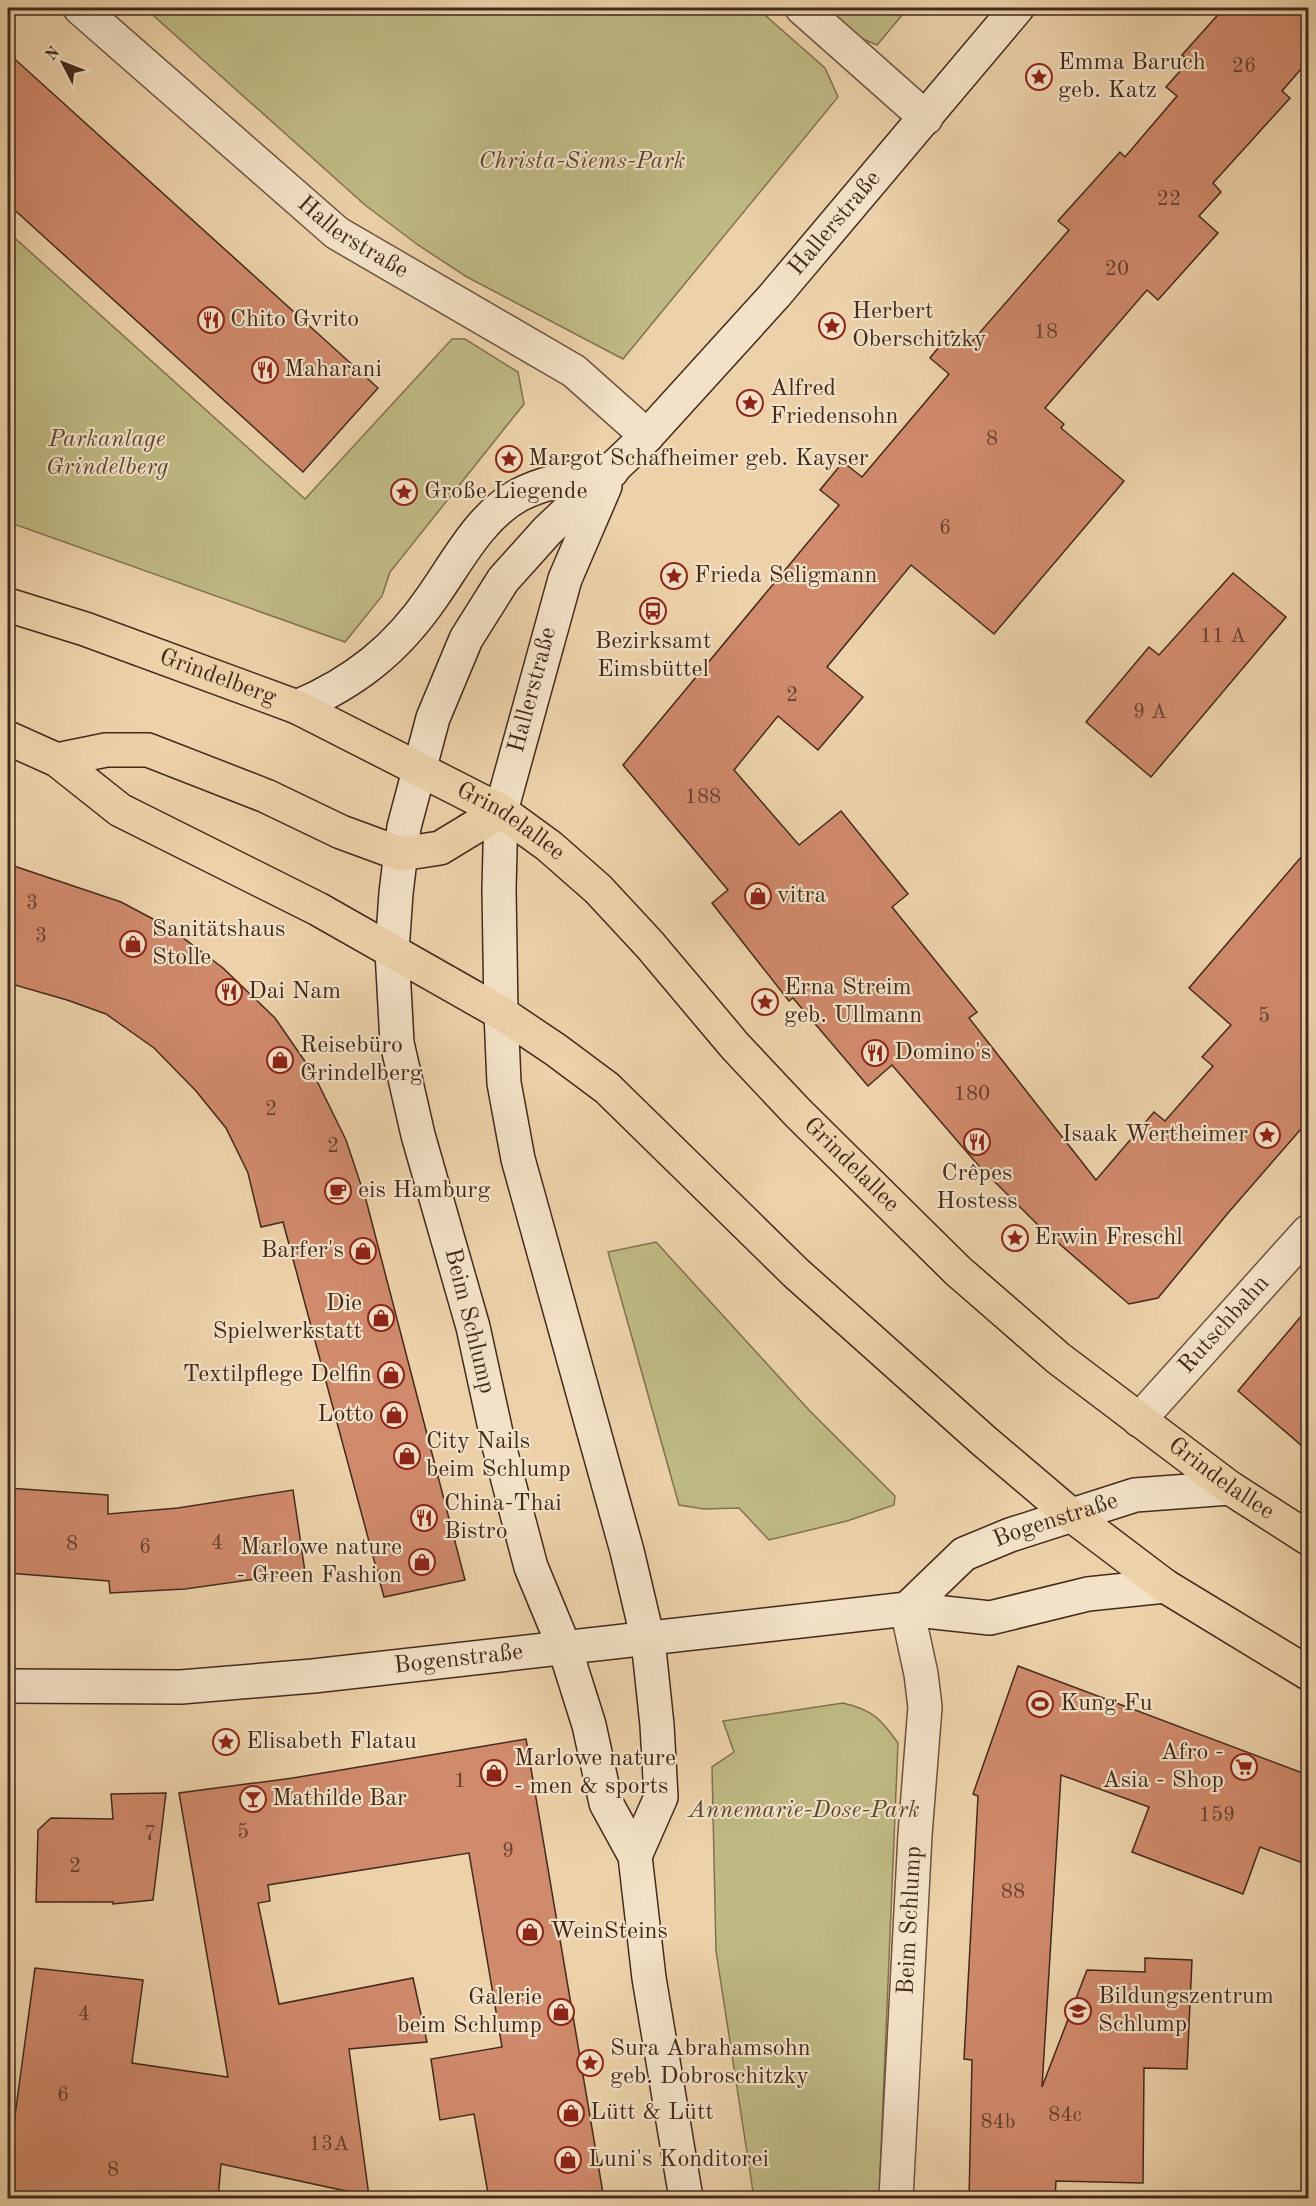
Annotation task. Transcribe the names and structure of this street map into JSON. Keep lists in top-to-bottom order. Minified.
{"streets":{"main road":["Hallerstraße","Grindelberg","Grindelallee","Beim Schlump","Rutschbahn","Bogenstraße"]},"crossings":[["Hallerstraße","Grindelberg"],["Hallerstraße","Grindelallee"],["Hallerstraße","Beim Schlump"],["Grindelberg","Grindelallee"],["Grindelberg","Beim Schlump"],["Grindelallee","Beim Schlump"],["Grindelallee","Rutschbahn"],["Grindelallee","Bogenstraße"],["Beim Schlump","Bogenstraße"]],"parks":["Christa-Siems-Park","Parkanlage Grindelberg","Annemarie-Dose-Park"],"places":{"place":["Emma Baruch geb. Katz","Herbert Oberschitzky","Alfred Friedensohn","Margot Schafheimer geb. Kayser","Große Liegende","Frieda Seligmann","Erna Streim geb. Ullmann","Isaak Wertheimer","Erwin Freschl","Elisabeth Flatau","Sura Abrahamsohn geb. Dobroschitzky"],"restaurant":["Chito Gvrito","Maharani","Dai Nam","Domino's","Crêpes Hostess","China-Thai Bistro"],"bus stop":["Bezirksamt Eimsbüttel"],"shop":["vitra","Sanitätshaus Stolle","Reisebüro Grindelberg","Barfer's","Die Spielwerkstatt","Textilpflege Delfin","Lotto","City Nails beim Schlump","Marlowe nature - Green Fashion","Marlowe nature - men & sports","WeinSteins","Galerie beim Schlump","Lütt & Lütt","Luni's Konditorei"],"cafe":["eis Hamburg"],"sports":["Kung Fu"],"supermarket":["Afro - Asia - Shop"],"bar":["Mathilde Bar"],"school or university":["Bildungszentrum Schlump"]},"house_numbers":["26","22","20","18","8","6","11 A","2","9 A","188","3","3","5","180","2","2","4","8","6","1","159","5","7","9","2","88","4","6","84c","84b","13A","8"],"north":"top left"}
